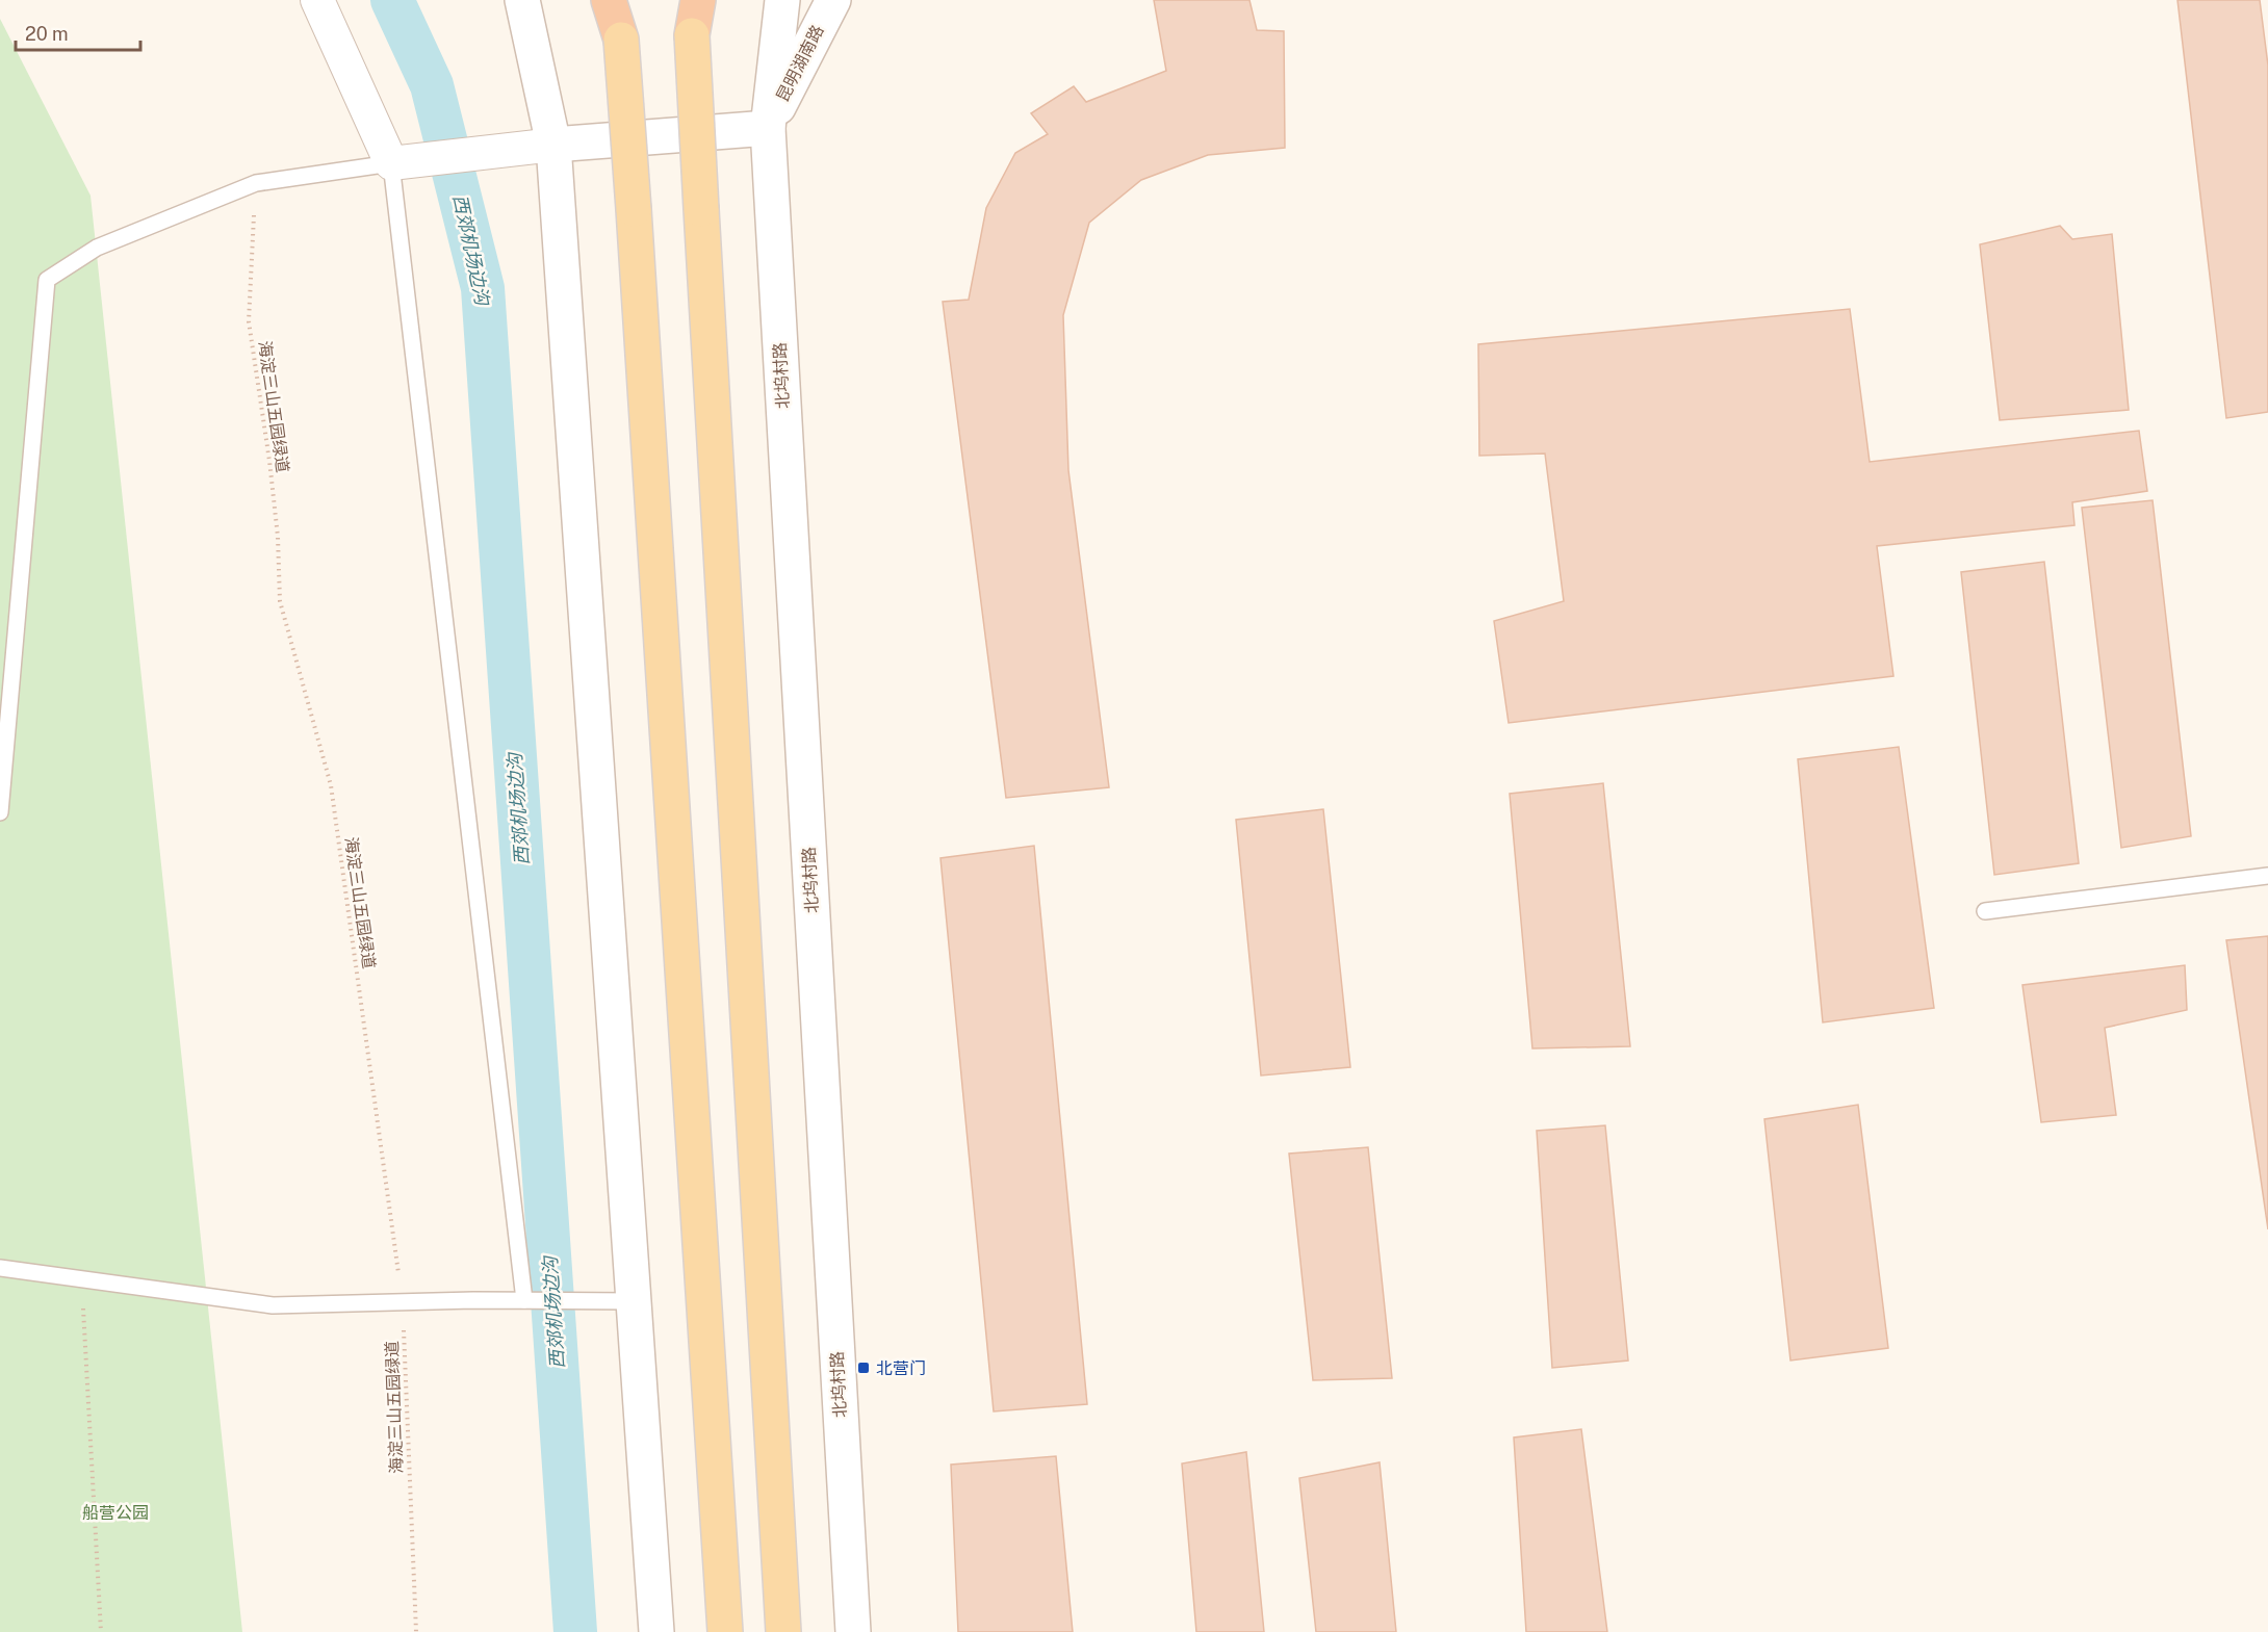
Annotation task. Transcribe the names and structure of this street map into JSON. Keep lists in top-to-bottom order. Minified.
{"streets":{"street":["昆明湖南路","北坞村路"],"path":["海淀三山五园绿道"]},"crossings":[["昆明湖南路","北坞村路"]],"water":["西郊机场边沟"],"parks":["船营公园"],"places":{"transit":["北营门"]},"scale_bar":"20 m"}
